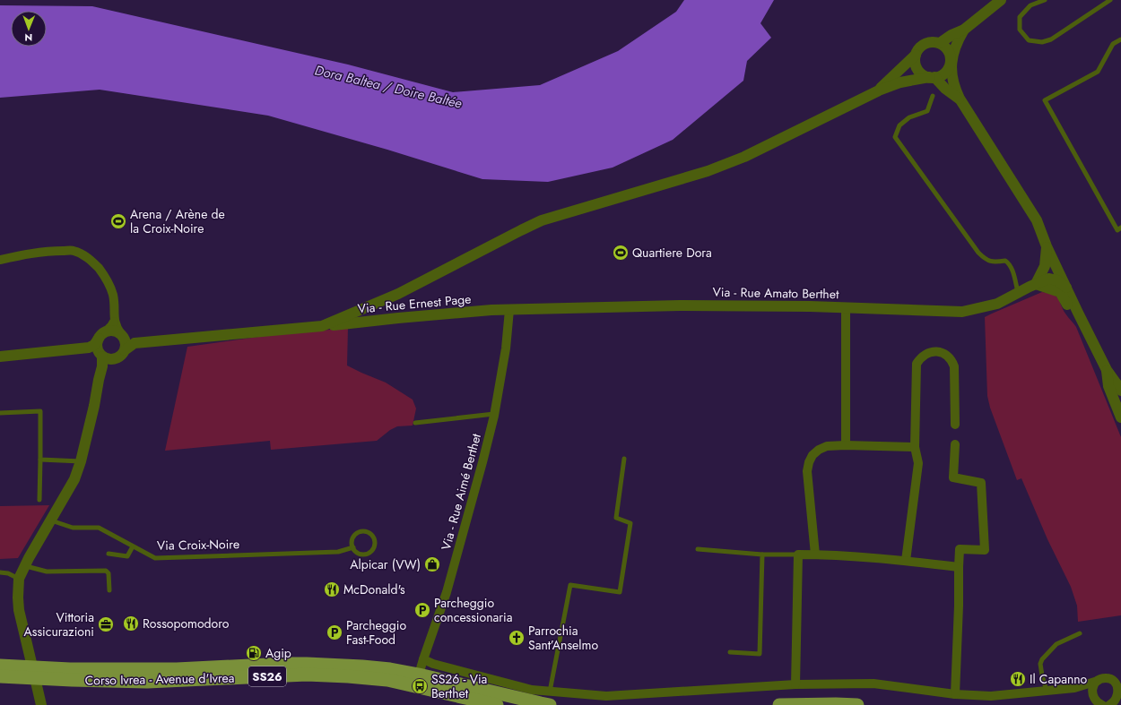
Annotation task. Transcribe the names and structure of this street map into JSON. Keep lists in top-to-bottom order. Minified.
{"streets":{"main road":["SS26","Corso Ivrea - Avenue d'Ivrea"],"street":["Via - Rue Amato Berthet","Via - Rue Ernest Page","Via - Rue Aimé Berthet"],"lane":["Via Croix-Noire"]},"crossings":[["Via - Rue Amato Berthet","Via - Rue Ernest Page"],["Via - Rue Amato Berthet","Via - Rue Aimé Berthet"],["Via - Rue Ernest Page","Via - Rue Aimé Berthet"],["Via - Rue Aimé Berthet","Corso Ivrea - Avenue d'Ivrea"],["SS26","Corso Ivrea - Avenue d'Ivrea"]],"water":["Dora Baltea / Doire Baltée"],"places":{"sports":["Arena / Arène de la Croix-Noire","Quartiere Dora"],"shop":["Alpicar (VW)"],"restaurant":["McDonald's","Rossopomodoro","Il Capanno"],"parking":["Parcheggio concessionaria","Parcheggio Fast-Food"],"office":["Vittoria Assicurazioni"],"church":["Parrochia Sant’Anselmo"],"fuel station":["Agip"],"bus stop":["SS26 - Via Berthet"]},"north":"bottom"}
